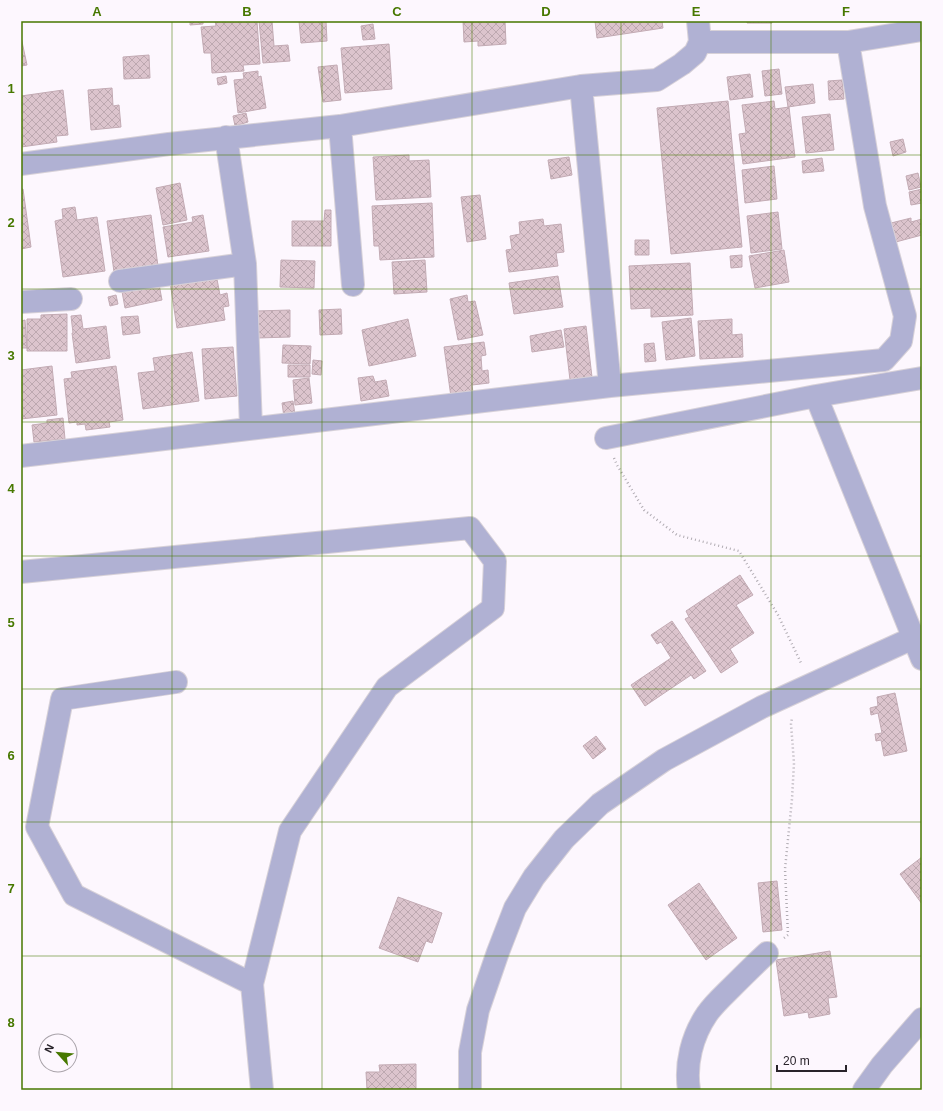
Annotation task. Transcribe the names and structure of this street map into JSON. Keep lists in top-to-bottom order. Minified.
{"scale_bar":"20 m","north":"top left","grid":{"columns":["A","B","C","D","E","F"],"rows":["1","2","3","4","5","6","7","8"]}}
